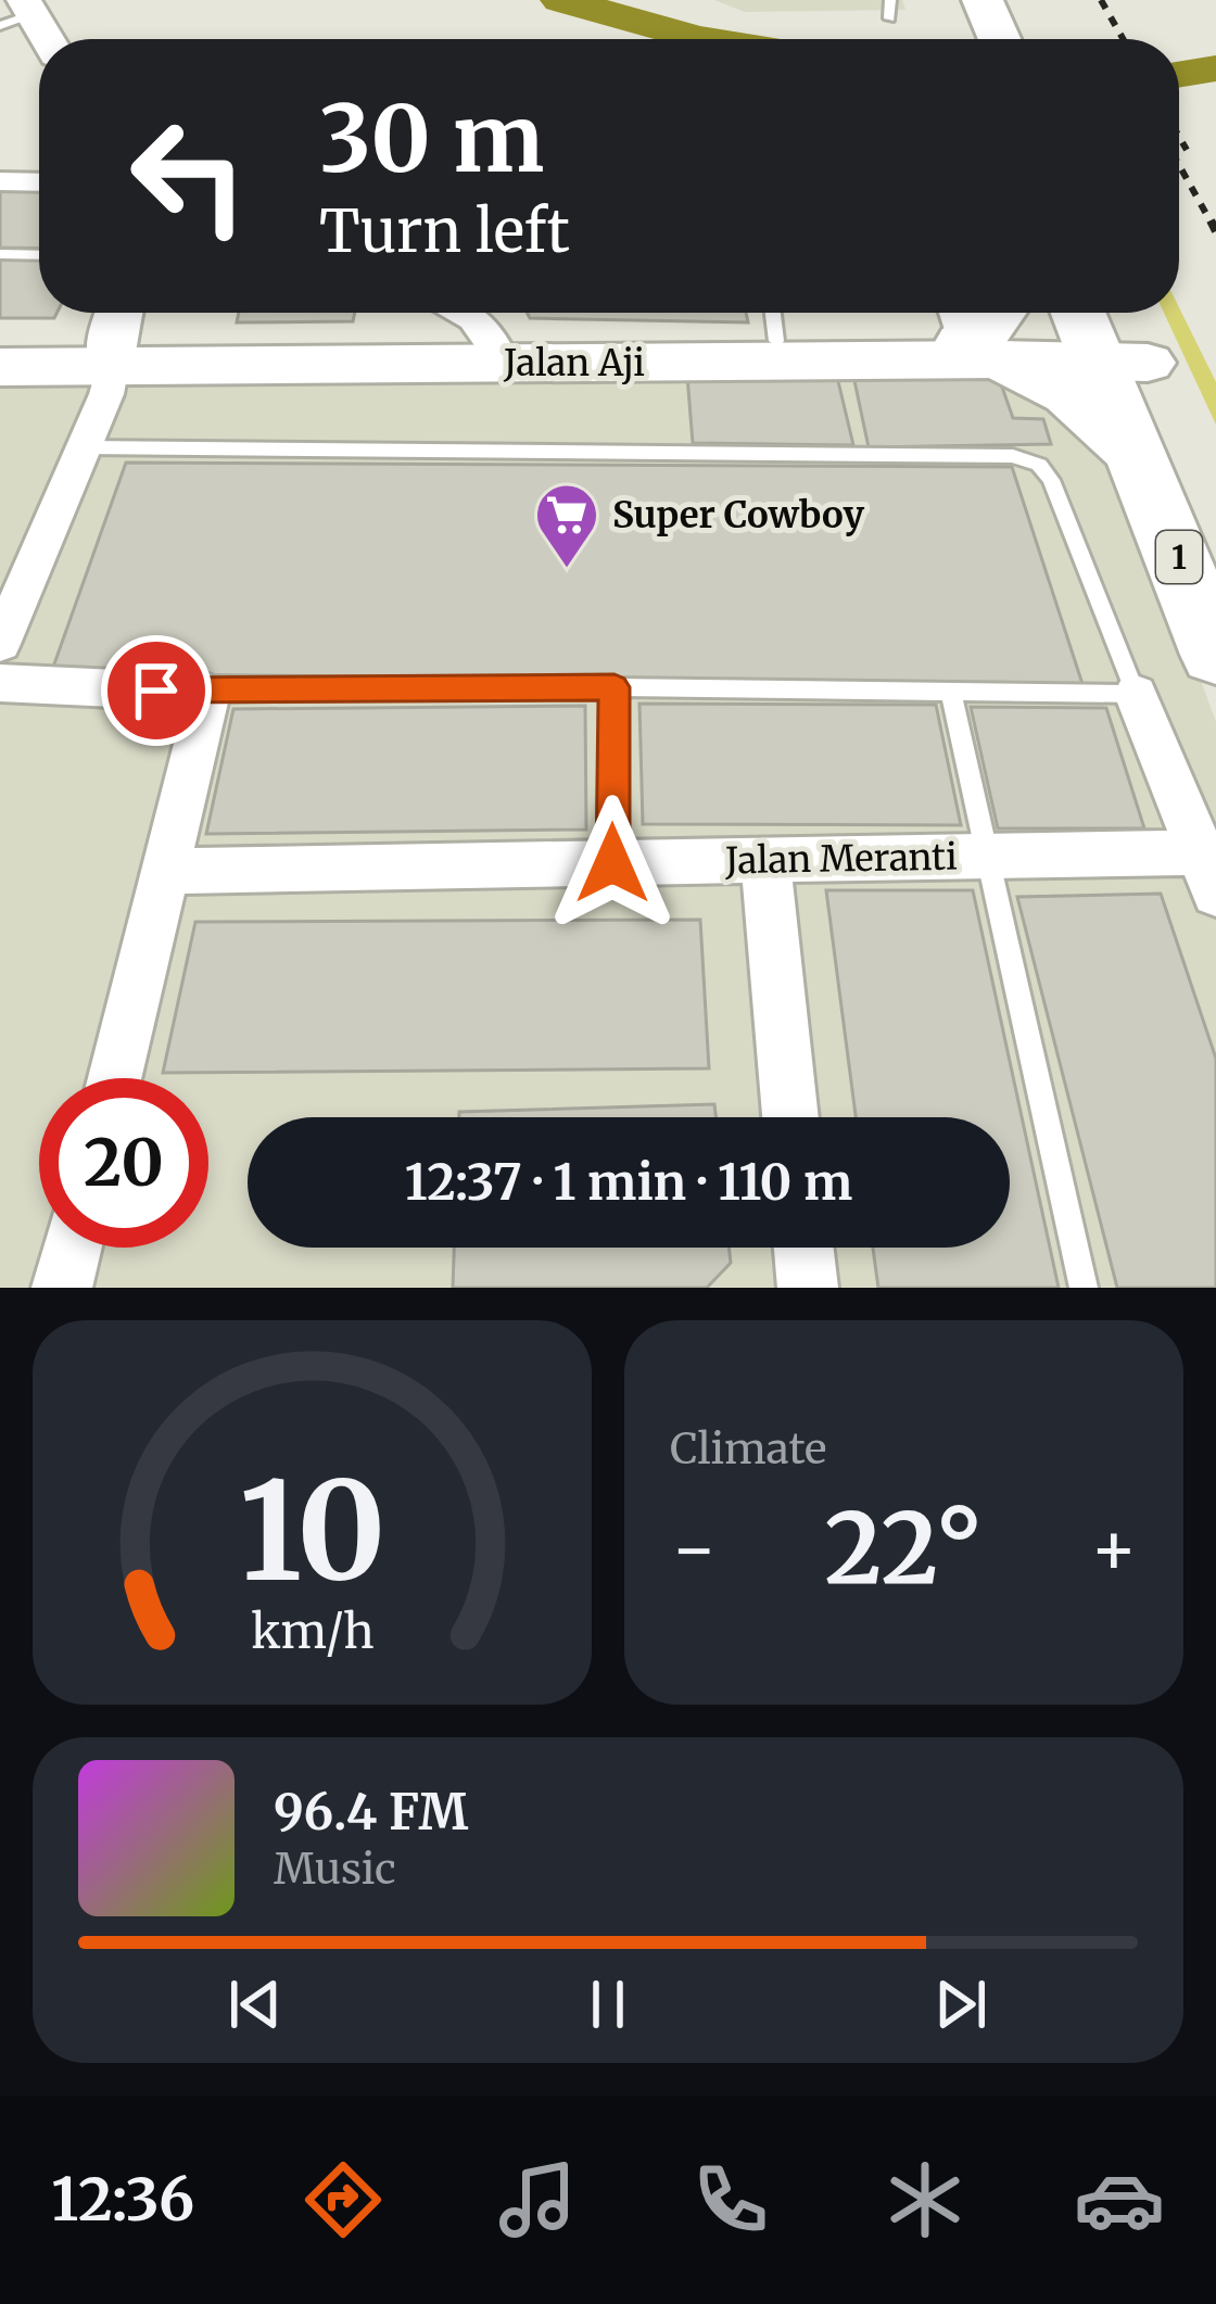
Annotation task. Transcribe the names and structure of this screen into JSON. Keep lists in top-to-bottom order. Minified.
{"streets":{"highway":["1"],"main road":["Jalan Aji"],"street":["Jalan Meranti"]},"crossings":[["Jalan Aji","1"]],"places":{"supermarket":["Super Cowboy"]},"page":{"turn":["30 m","Turn left"],"limit":"20","trip":"12:37 · 1 min · 110 m","tile":"Climate","heat":["−","22°","+"],"song":["96.4 FM","Music"],"tabs":"12:36","gauge":["10","km/h"]}}
